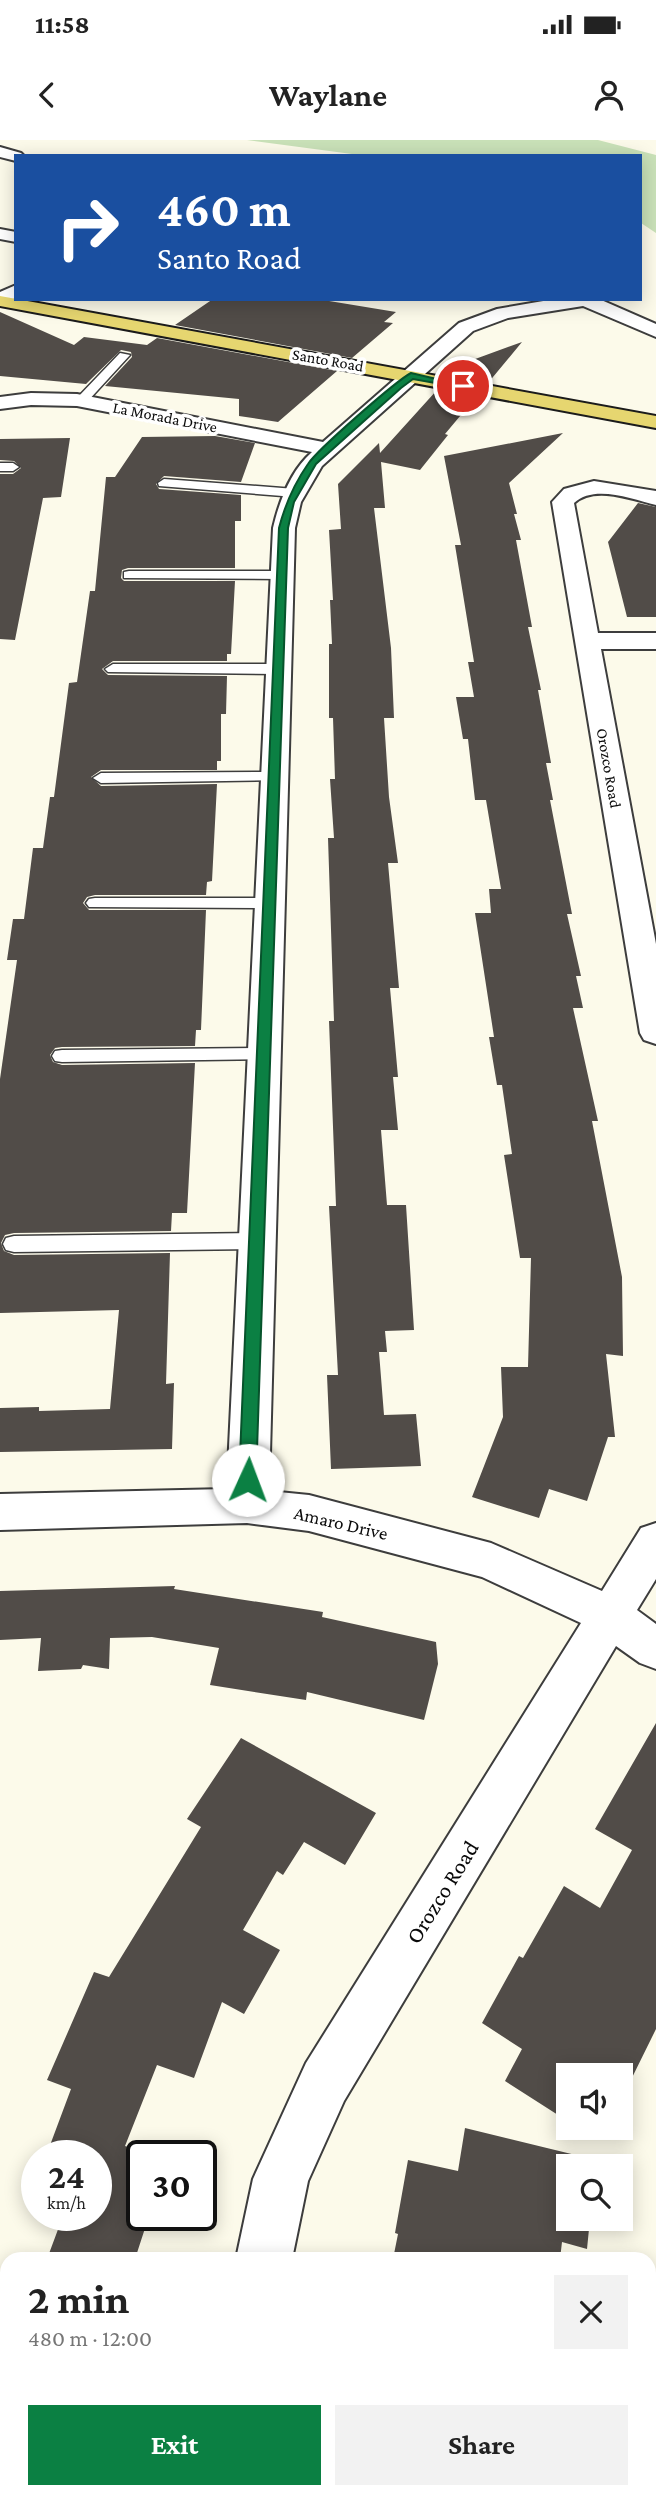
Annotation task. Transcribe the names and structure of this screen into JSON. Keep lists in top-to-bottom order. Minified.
{"streets":{"main road":["Santo Road"],"street":["La Morada Drive","Orozco Road","Amaro Drive"]},"crossings":[["Orozco Road","Amaro Drive"]],"page":{"status":"11:58","header":"Waylane","turn":["460 m","Santo Road"],"speed":"24 km/h","limit":"30","heading":["2 min","480 m · 12:00"],"buttons":["Exit","Share"]}}
